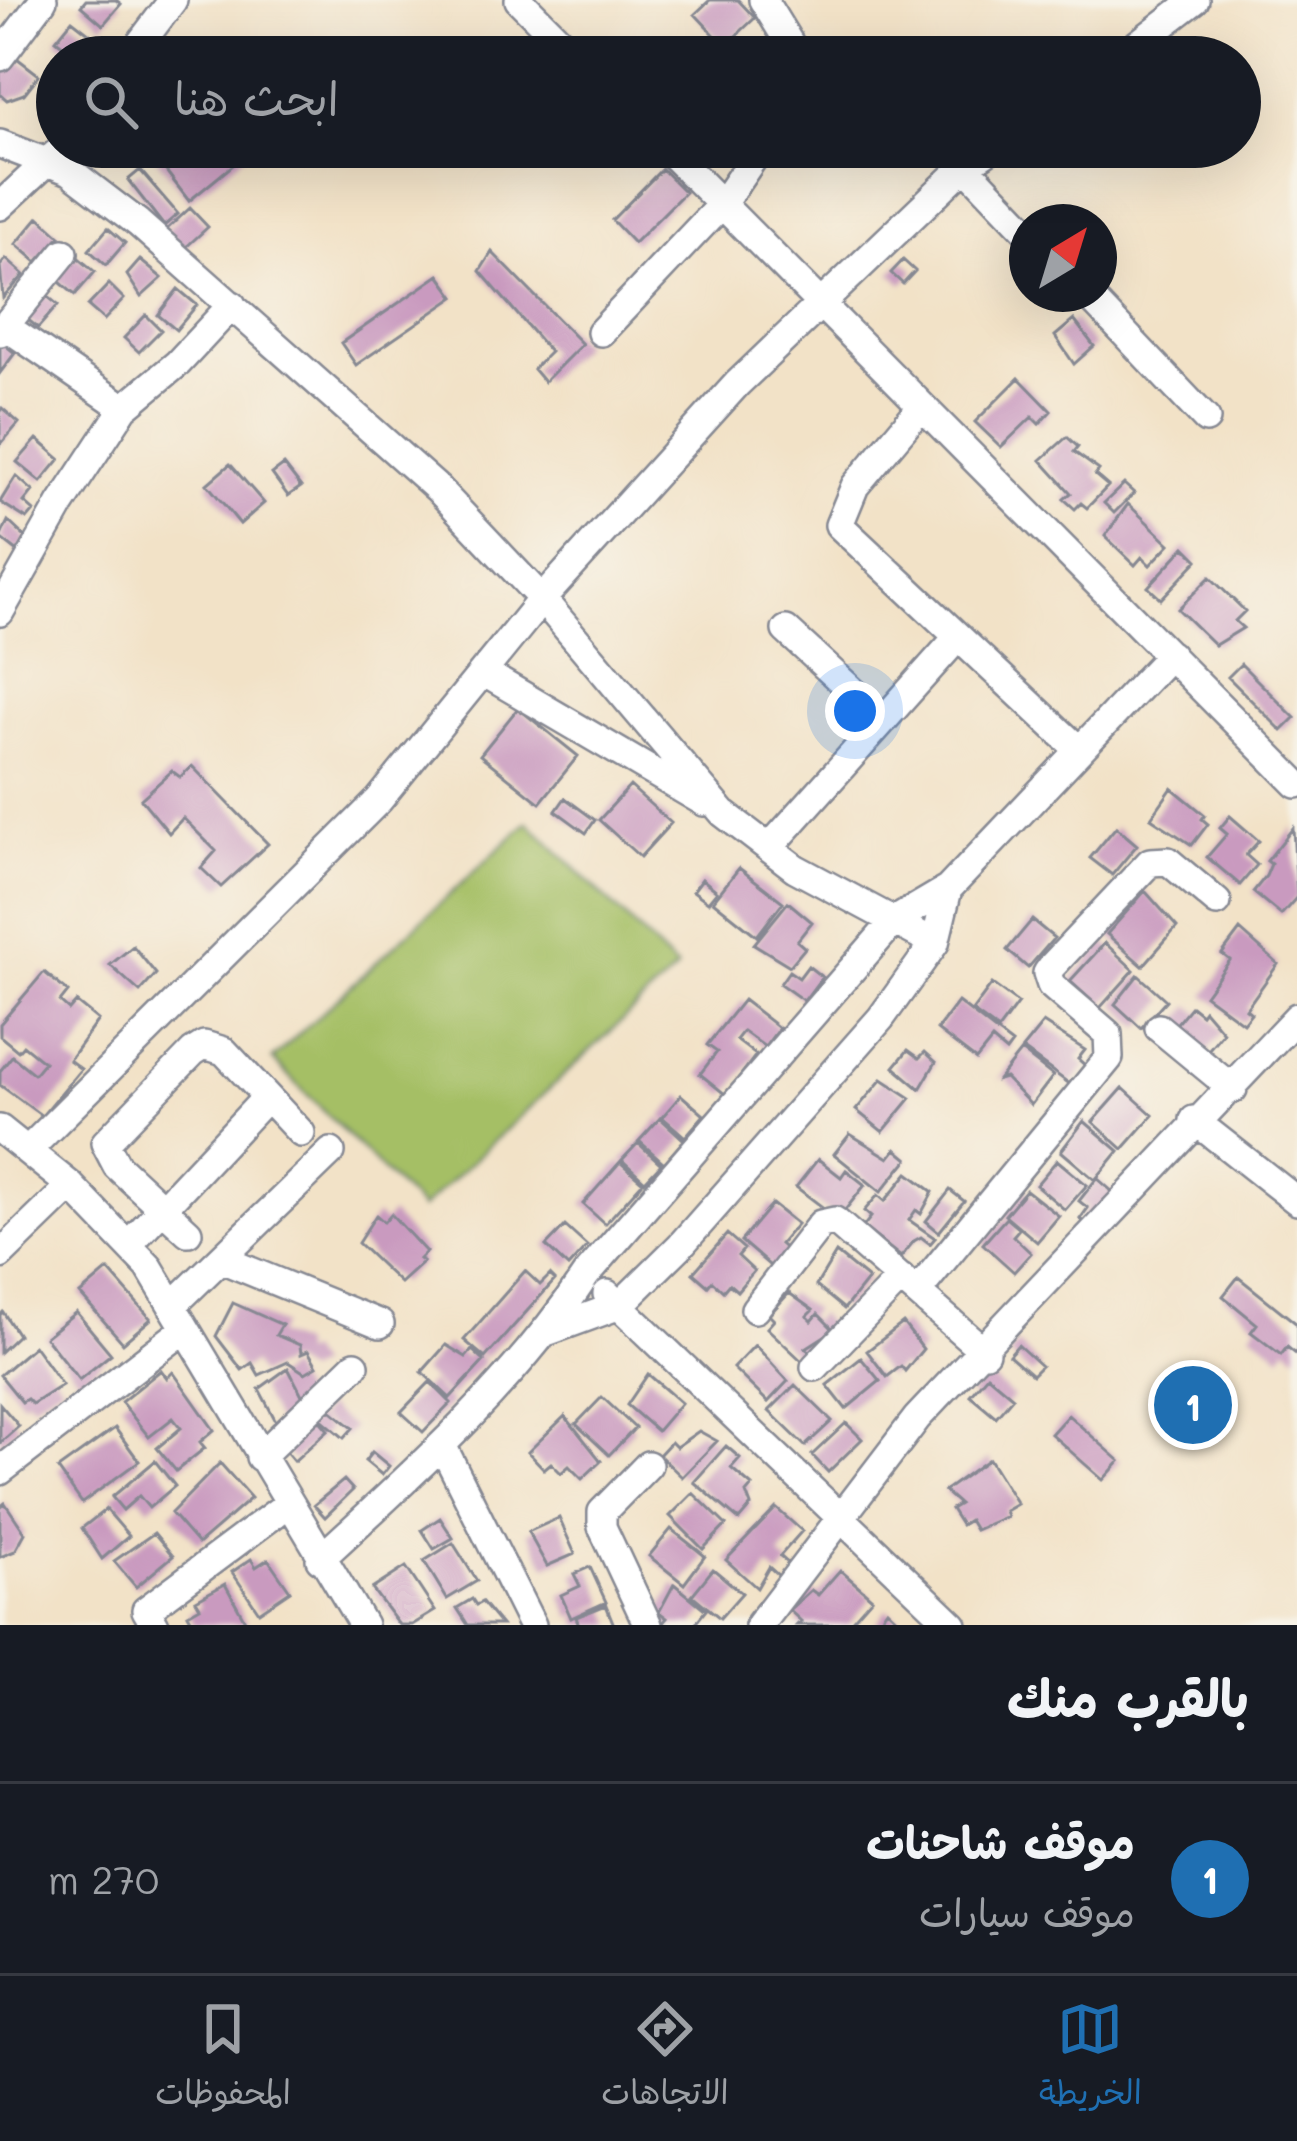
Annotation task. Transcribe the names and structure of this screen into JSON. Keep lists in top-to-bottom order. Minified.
{"north":"top right","page":{"search":"ابحث هنا","pins":"1","heading":"بالقرب منك","list":[{"mark":"1","name":"موقف شاحنات","note":"موقف سيارات","value":"270 m"}],"nav":["الخريطة","الاتجاهات","المحفوظات"]}}
